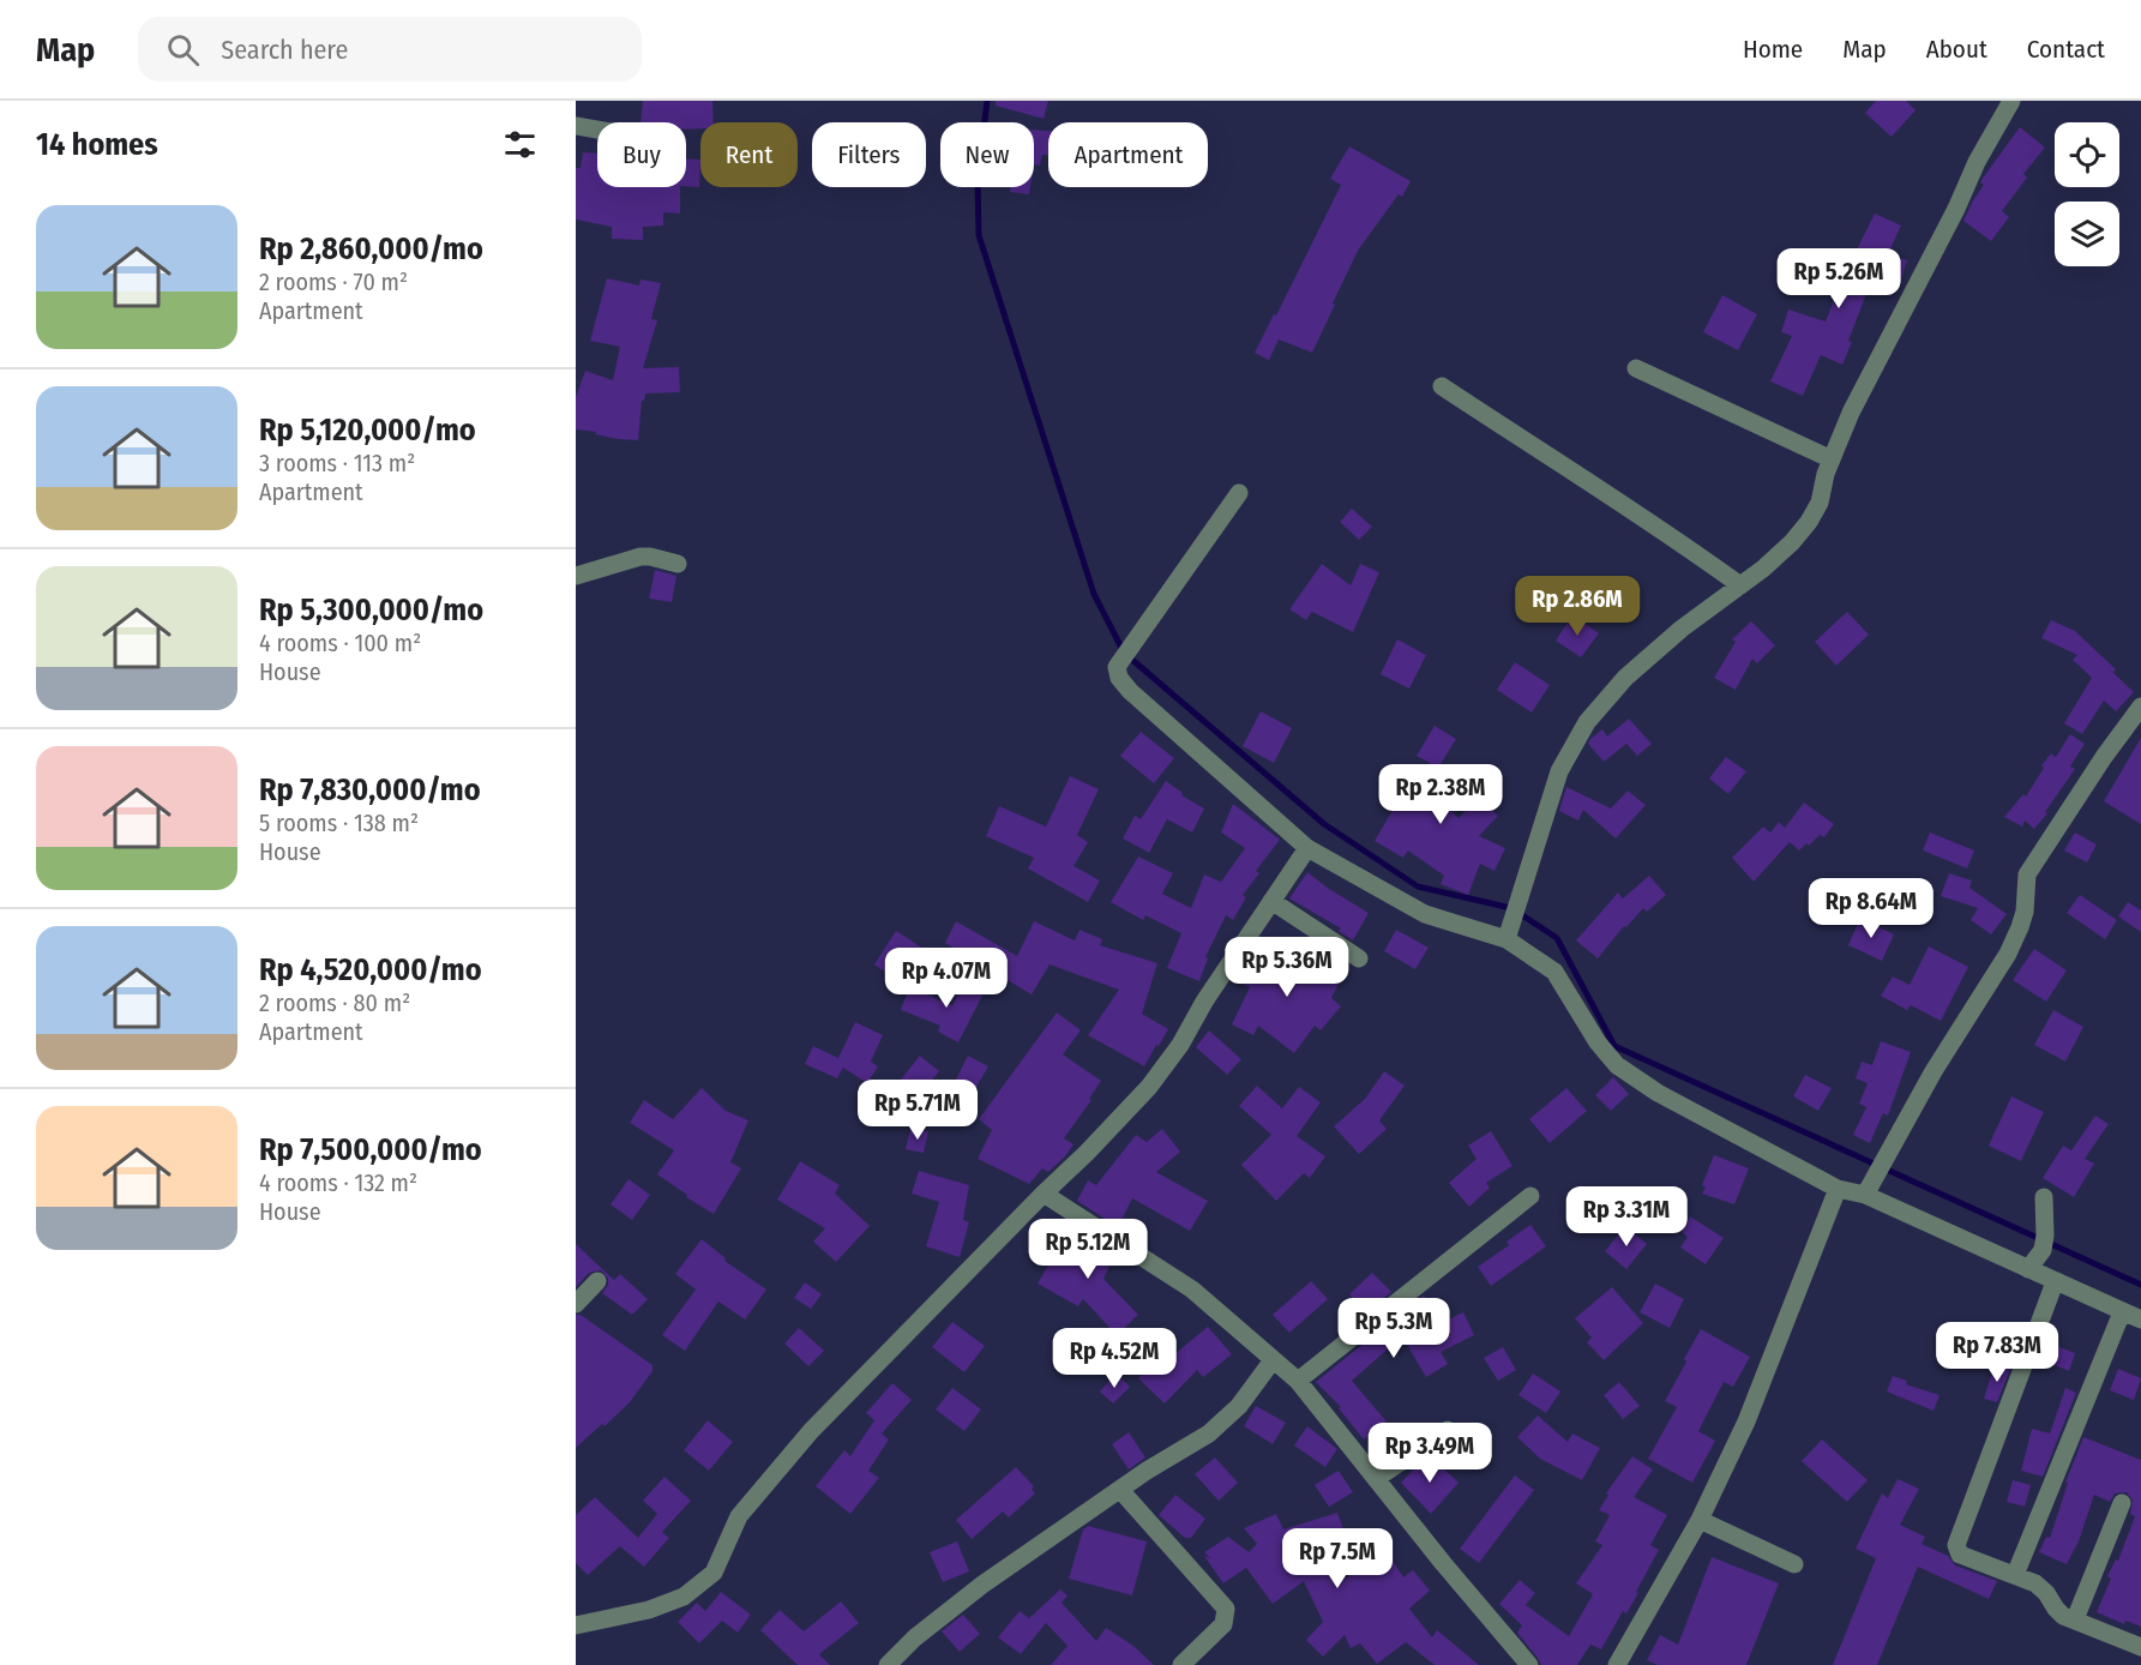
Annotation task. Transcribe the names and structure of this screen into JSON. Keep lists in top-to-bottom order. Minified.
{"page":{"header":"Map","search":"Search here","nav":["Home","Map","About","Contact"],"heading":"14 homes","chip":["Buy","Rent","Filters","New","Apartment"],"list":[{"name":"Rp 2,860,000/mo","note":"2 rooms · 70 m² · Apartment"},{"name":"Rp 5,120,000/mo","note":"3 rooms · 113 m² · Apartment"},{"name":"Rp 5,300,000/mo","note":"4 rooms · 100 m² · House"},{"name":"Rp 7,830,000/mo","note":"5 rooms · 138 m² · House"},{"name":"Rp 4,520,000/mo","note":"2 rooms · 80 m² · Apartment"},{"name":"Rp 7,500,000/mo","note":"4 rooms · 132 m² · House"}],"price":["Rp 5.26M","Rp 2.86M","Rp 2.38M","Rp 8.64M","Rp 5.36M","Rp 4.07M","Rp 5.71M","Rp 3.31M","Rp 5.12M","Rp 5.3M","Rp 7.83M","Rp 4.52M","Rp 3.49M","Rp 7.5M"]}}
